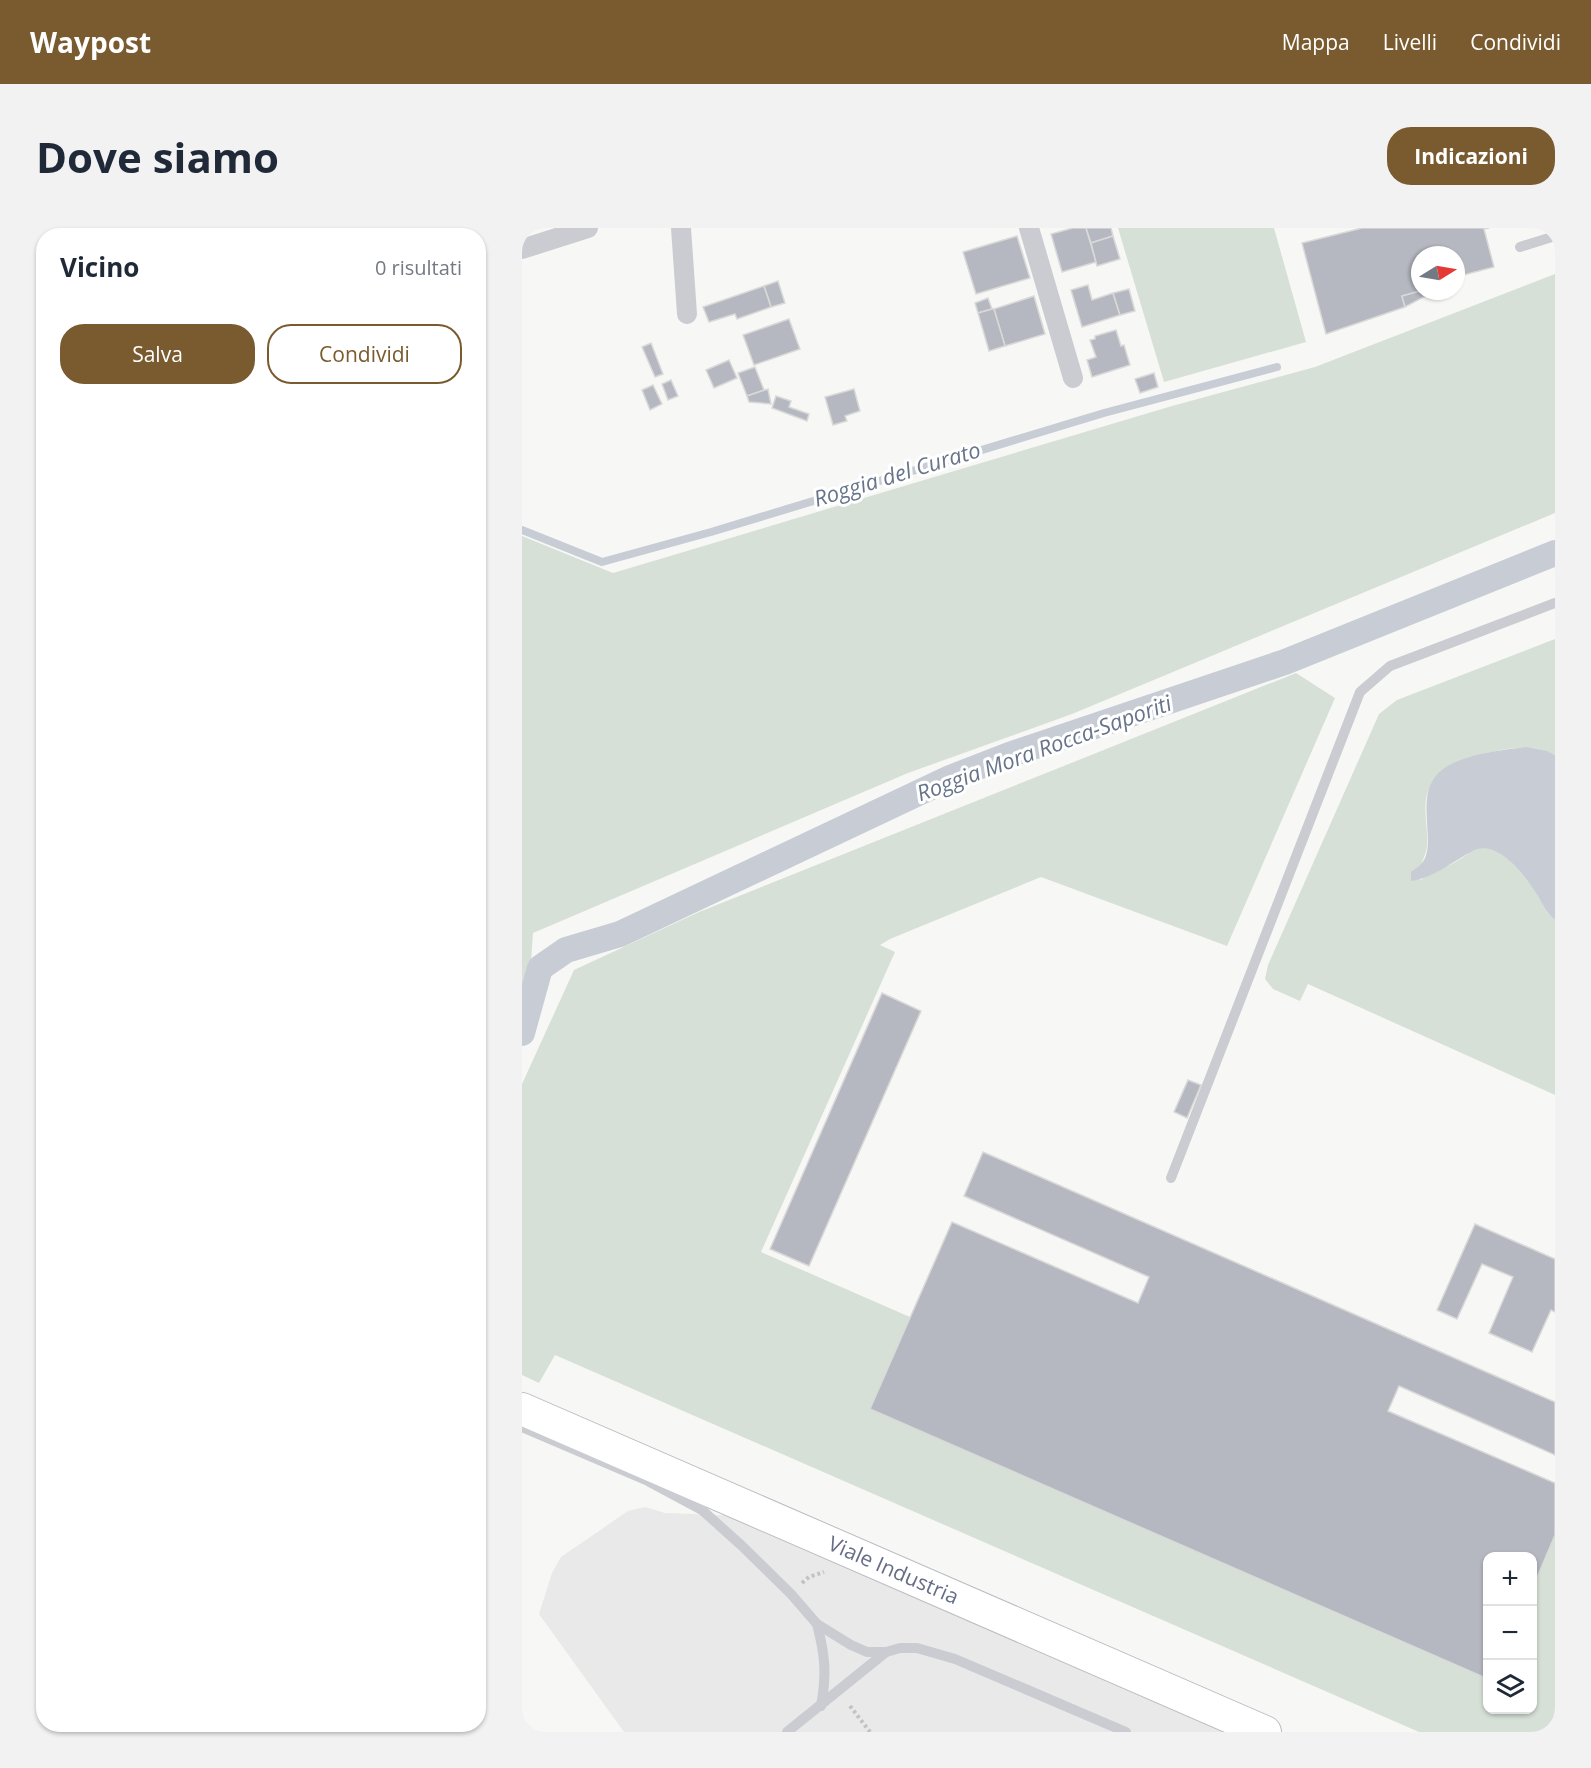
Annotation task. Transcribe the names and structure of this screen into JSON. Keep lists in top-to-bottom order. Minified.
{"streets":{"main road":["Viale Industria"]},"water":["Roggia del Curato","Roggia Mora Rocca-Saporiti"],"north":"right","page":{"header":"Waypost","nav":["Mappa","Livelli","Condividi"],"buttons":["Indicazioni",["Salva","Condividi"]],"title":"Dove siamo","heading":["Vicino","0 risultati"],"map_buttons":["+","−"]}}
